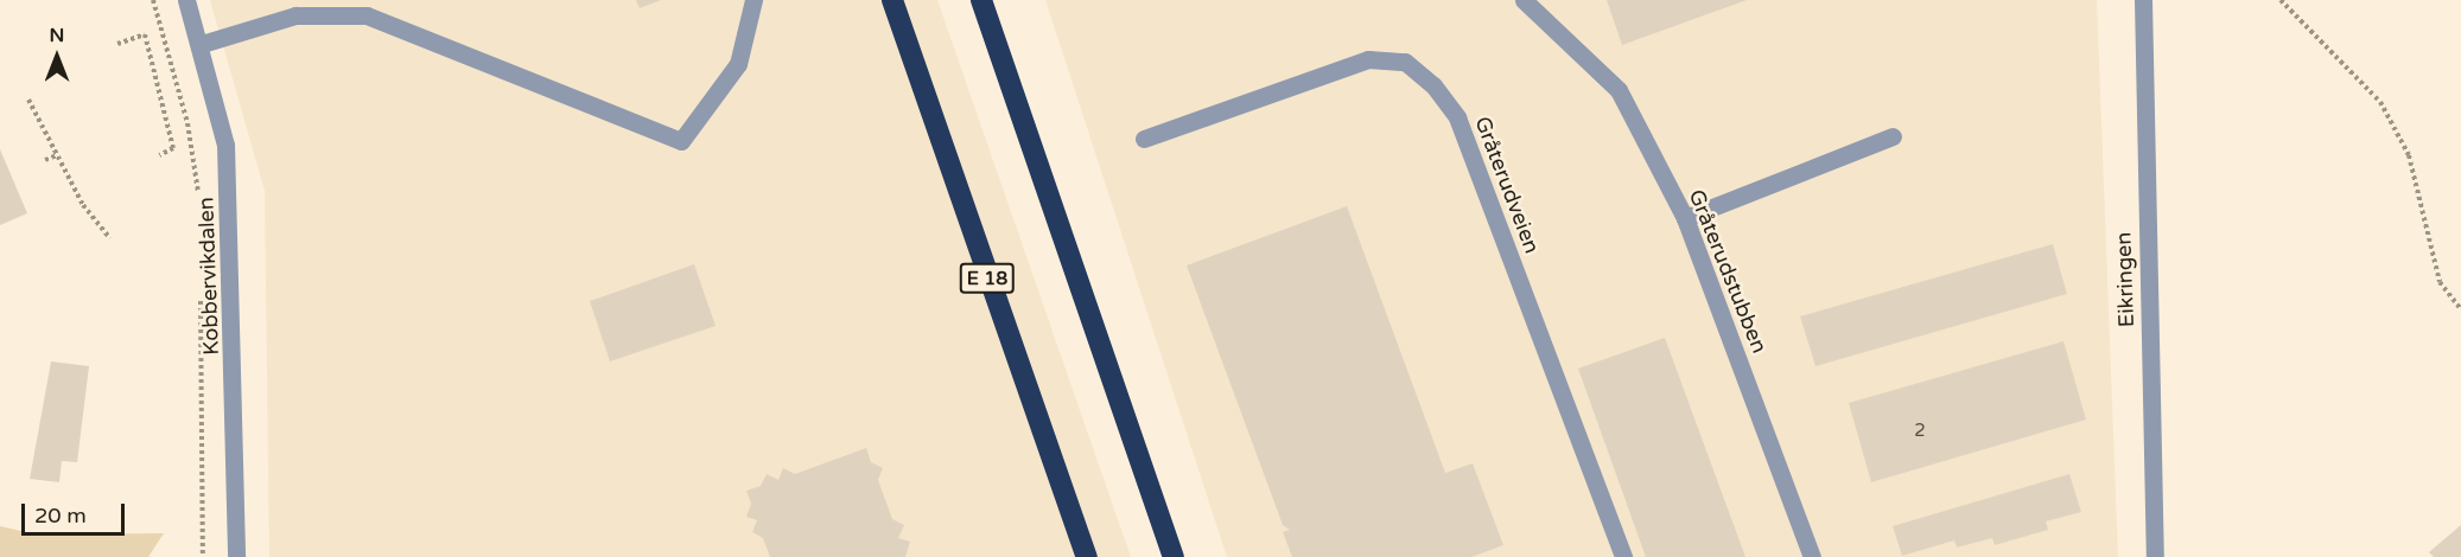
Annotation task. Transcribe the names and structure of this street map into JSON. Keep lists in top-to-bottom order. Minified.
{"streets":{"highway":["E 18"],"street":["Gråterudveien","Gråterudstubben","Kobbervikdalen","Eikringen"]},"house_numbers":["2"],"scale_bar":"20 m","north":"top"}
